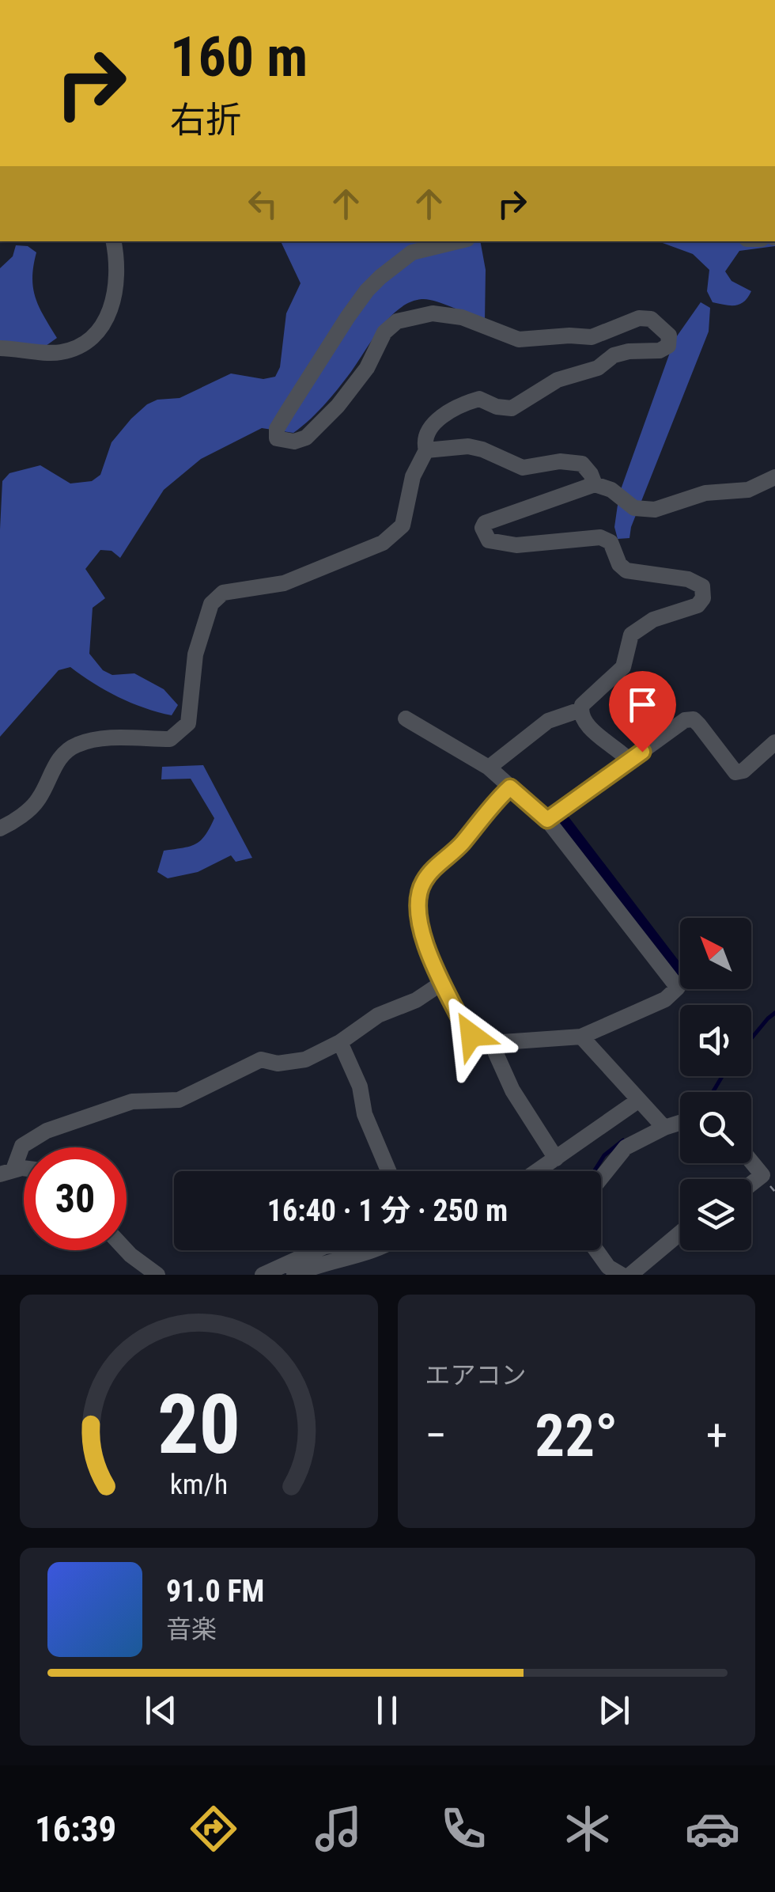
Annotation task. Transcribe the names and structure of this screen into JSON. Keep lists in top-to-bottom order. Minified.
{"north":"top left","page":{"turn":["160 m","右折"],"limit":"30","trip":"16:40 · 1 分 · 250 m","tile":"エアコン","heat":["−","22°","+"],"song":["91.0 FM","音楽"],"tabs":"16:39","gauge":["20","km/h"]}}
